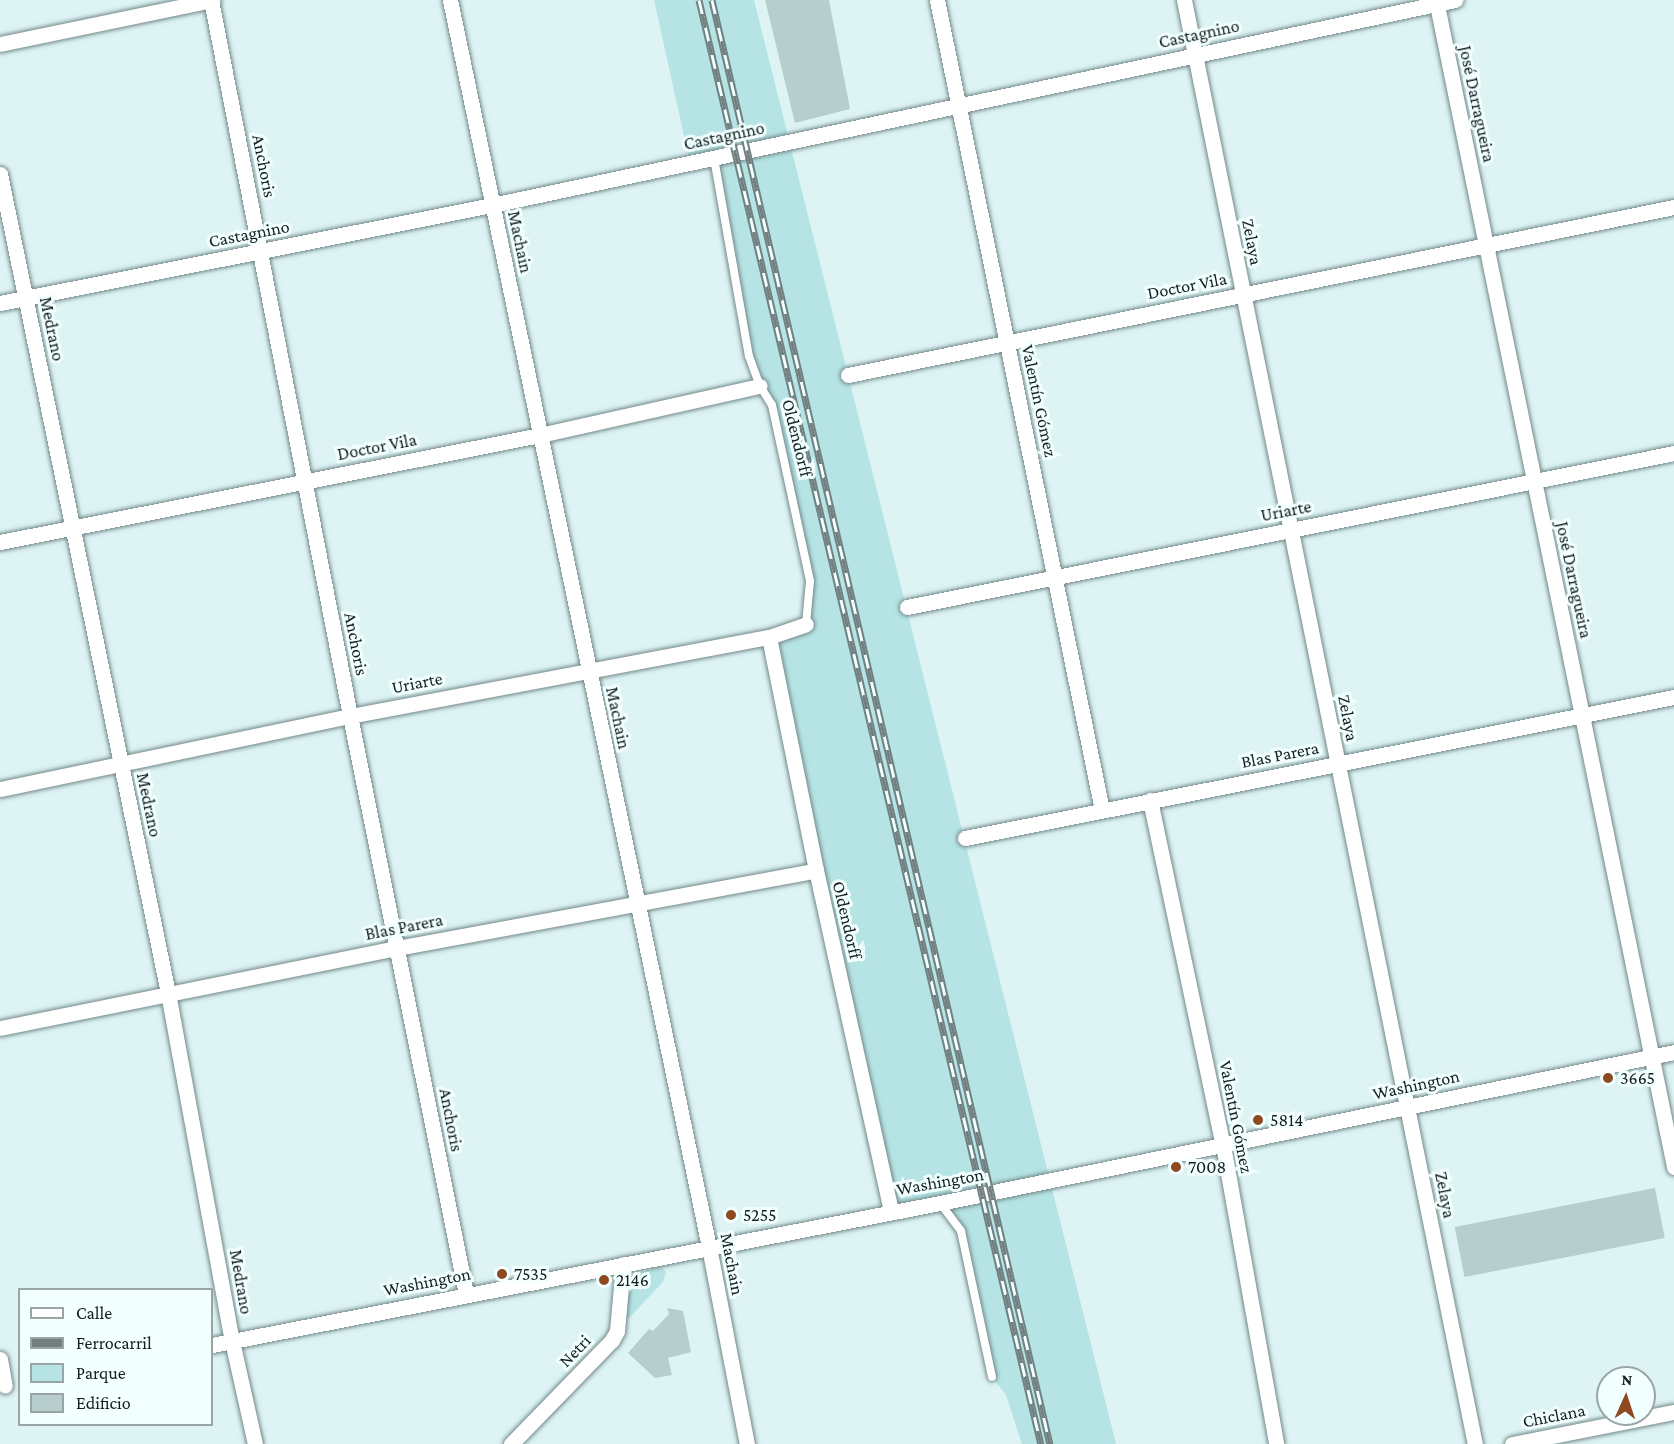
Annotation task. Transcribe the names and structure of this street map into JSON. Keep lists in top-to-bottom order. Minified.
{"streets":{"street":["Castagnino","José Darragueira","Anchoris","Machain","Zelaya","Doctor Vila","Medrano","Valentín Gómez","Oldendorff","Uriarte","Blas Parera","Washington","Netri","Chiclana"]},"crossings":[["Castagnino","José Darragueira"],["Castagnino","Anchoris"],["Castagnino","Machain"],["Castagnino","Zelaya"],["Castagnino","Medrano"],["Castagnino","Valentín Gómez"],["Castagnino","Oldendorff"],["José Darragueira","Doctor Vila"],["José Darragueira","Uriarte"],["José Darragueira","Blas Parera"],["José Darragueira","Washington"],["Anchoris","Doctor Vila"],["Anchoris","Uriarte"],["Anchoris","Blas Parera"],["Anchoris","Washington"],["Machain","Doctor Vila"],["Machain","Uriarte"],["Machain","Blas Parera"],["Machain","Washington"],["Zelaya","Doctor Vila"],["Zelaya","Uriarte"],["Zelaya","Blas Parera"],["Zelaya","Washington"],["Doctor Vila","Medrano"],["Doctor Vila","Valentín Gómez"],["Doctor Vila","Oldendorff"],["Medrano","Uriarte"],["Medrano","Blas Parera"],["Medrano","Washington"],["Valentín Gómez","Uriarte"],["Valentín Gómez","Blas Parera"],["Valentín Gómez","Washington"],["Oldendorff","Uriarte"],["Oldendorff","Blas Parera"],["Oldendorff","Washington"],["Washington","Netri"]],"places":["3665","5814","7008","5255","7535","2146"],"legend":["Calle","Ferrocarril","Parque","Edificio"],"north":"top"}
